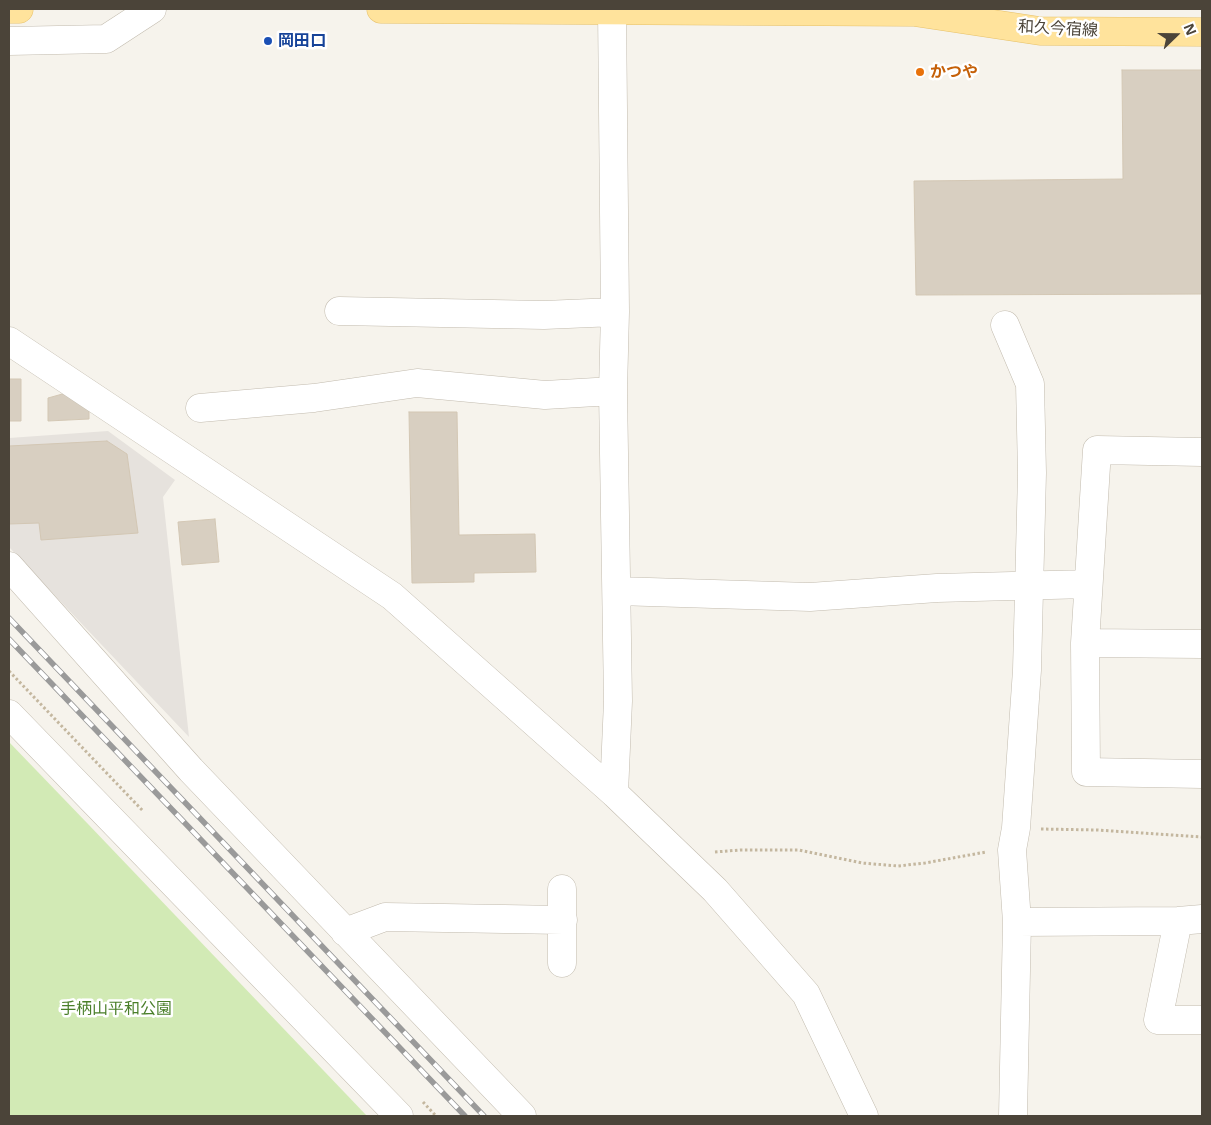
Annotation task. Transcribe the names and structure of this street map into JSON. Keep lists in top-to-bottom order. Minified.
{"streets":{"main road":["和久今宿線"]},"parks":["手柄山平和公園"],"places":["岡田口","かつや"],"north":"right"}
